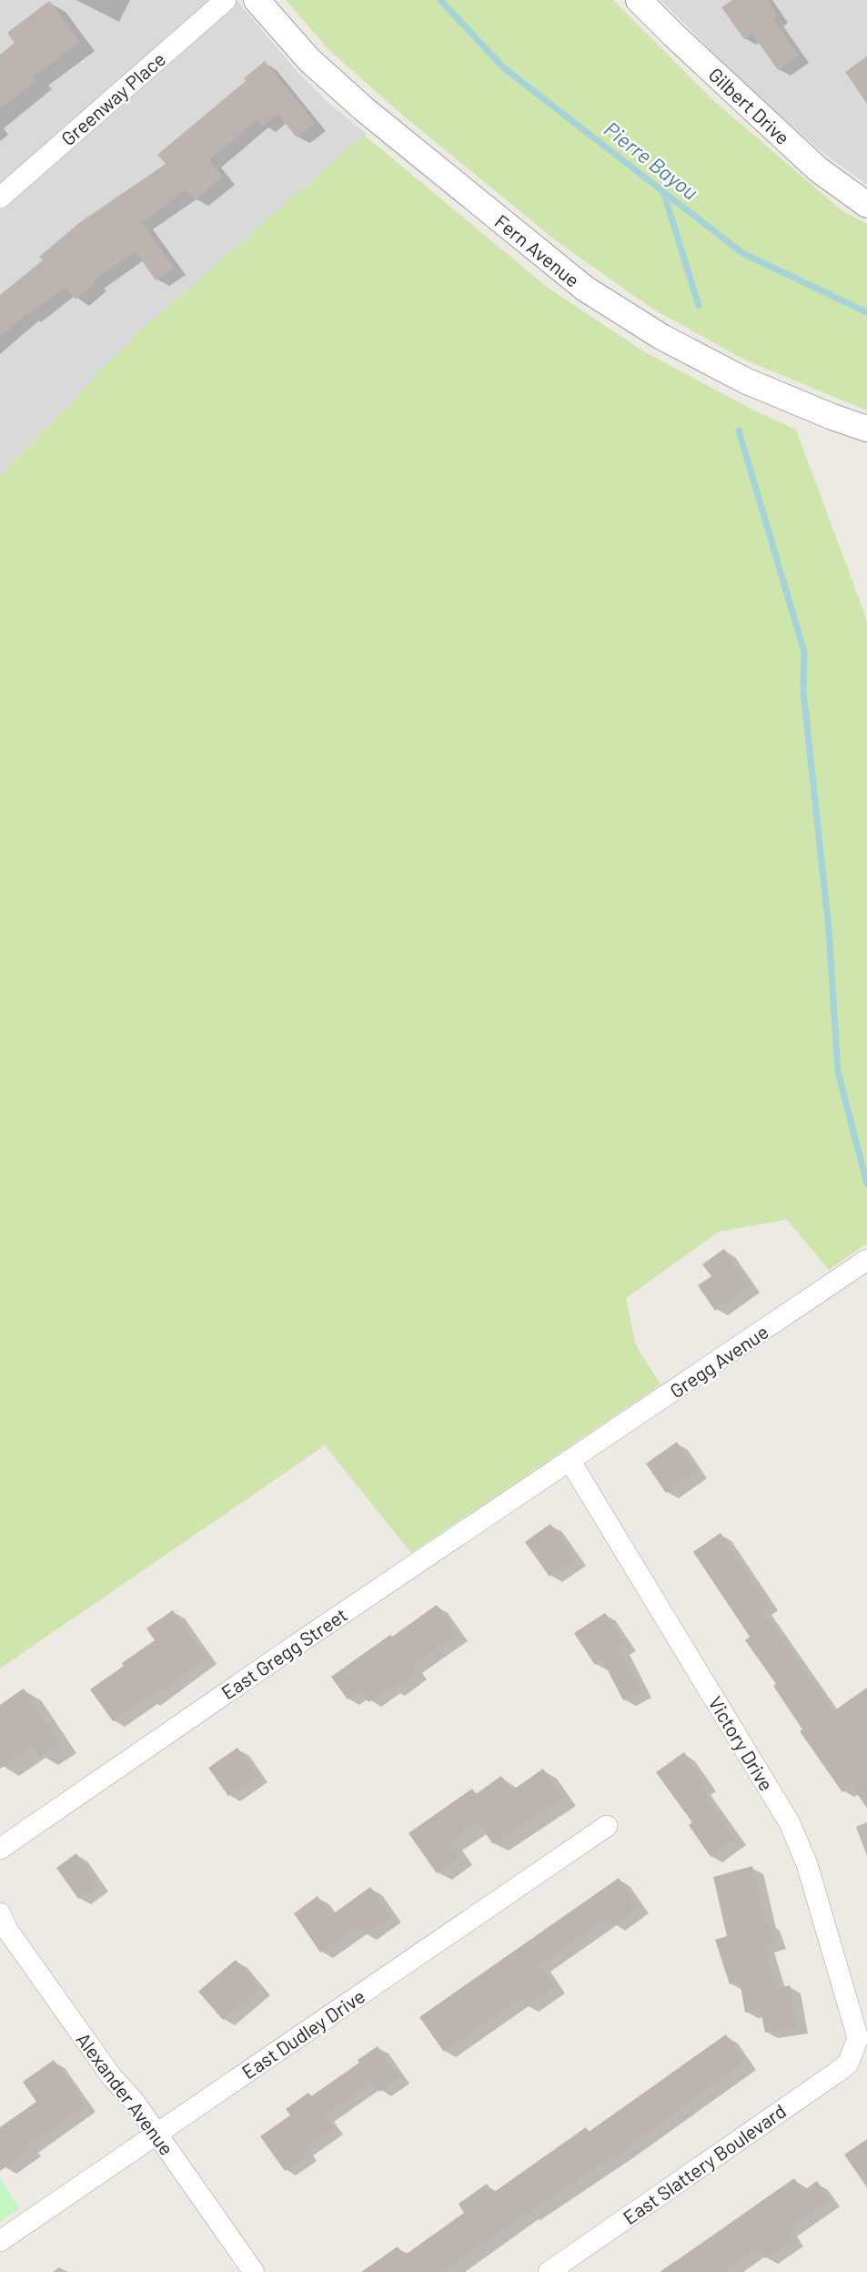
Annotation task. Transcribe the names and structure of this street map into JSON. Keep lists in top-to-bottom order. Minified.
{"streets":{"street":["Greenway Place","Gilbert Drive","Fern Avenue","Gregg Avenue","East Gregg Street","Victory Drive","East Dudley Drive","Alexander Avenue","East Slattery Boulevard"]},"crossings":[["Gregg Avenue","East Gregg Street"],["Gregg Avenue","Victory Drive"],["East Gregg Street","Victory Drive"],["Victory Drive","East Slattery Boulevard"],["East Dudley Drive","Alexander Avenue"]],"water":["Pierre Bayou"]}
